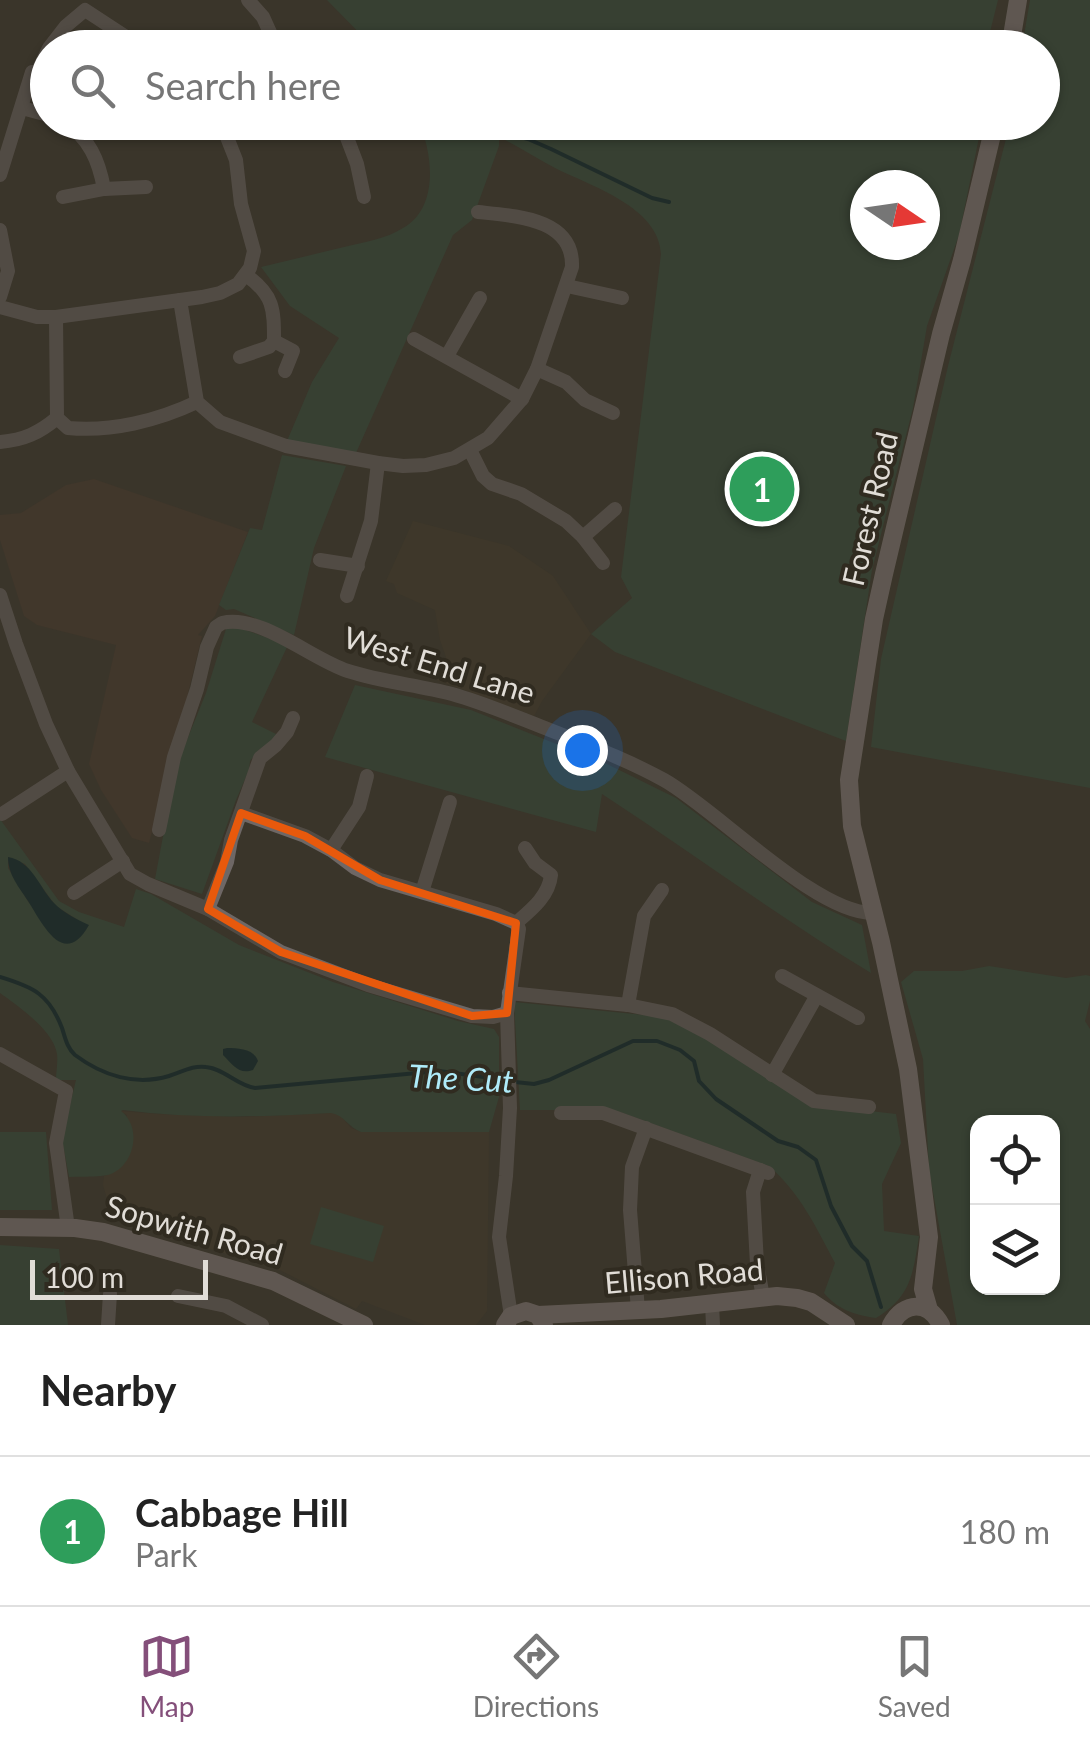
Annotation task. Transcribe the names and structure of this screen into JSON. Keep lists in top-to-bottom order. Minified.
{"streets":{"main road":["Forest Road","Sopwith Road","Ellison Road"],"street":["West End Lane"]},"crossings":[["Forest Road","West End Lane"]],"water":["The Cut"],"scale_bar":"100 m","north":"right","page":{"search":"Search here","pins":"1","scale":"100 m","heading":"Nearby","list":[{"mark":"1","name":"Cabbage Hill","note":"Park","value":"180 m"}],"nav":["Map","Directions","Saved"]}}
